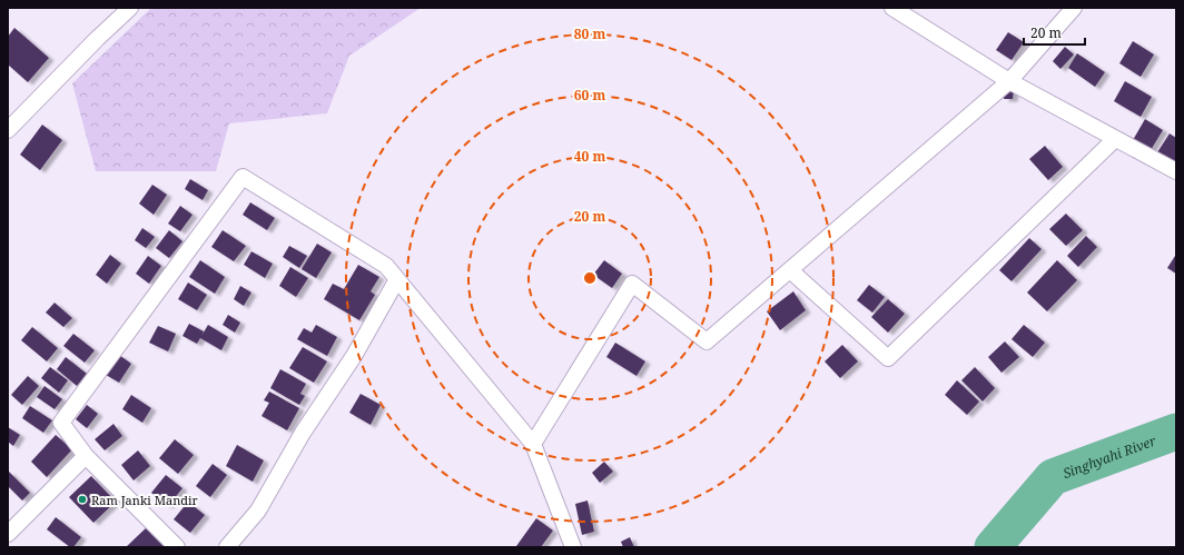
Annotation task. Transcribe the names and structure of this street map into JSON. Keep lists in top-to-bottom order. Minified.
{"water":["Singhyahi River"],"places":["Ram Janki Mandir"],"scale_bar":"20 m","rings":["80 m","60 m","40 m","20 m"]}
